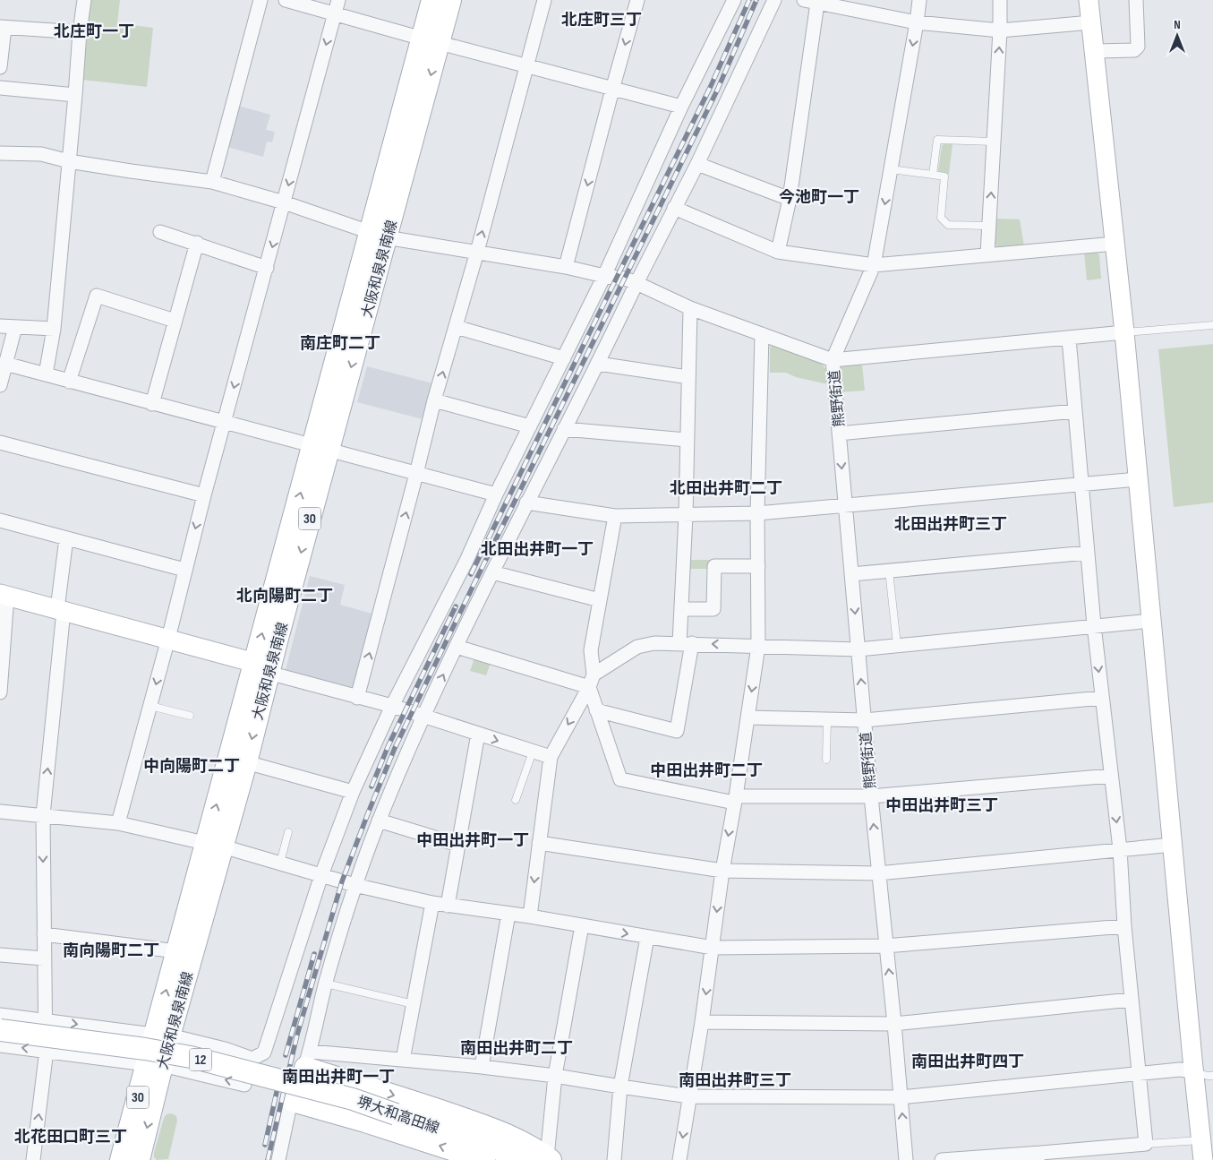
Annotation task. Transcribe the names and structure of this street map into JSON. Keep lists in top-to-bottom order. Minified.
{"streets":{"main road":["大阪和泉泉南線","30","12","堺大和高田線"],"street":["熊野街道"]},"districts":["北庄町三丁","北庄町一丁","今池町一丁","南庄町二丁","北田出井町二丁","北田出井町三丁","北田出井町一丁","北向陽町二丁","中向陽町二丁","中田出井町二丁","中田出井町三丁","中田出井町一丁","南向陽町二丁","南田出井町二丁","南田出井町四丁","南田出井町一丁","南田出井町三丁","北花田口町三丁"],"north":"top"}
